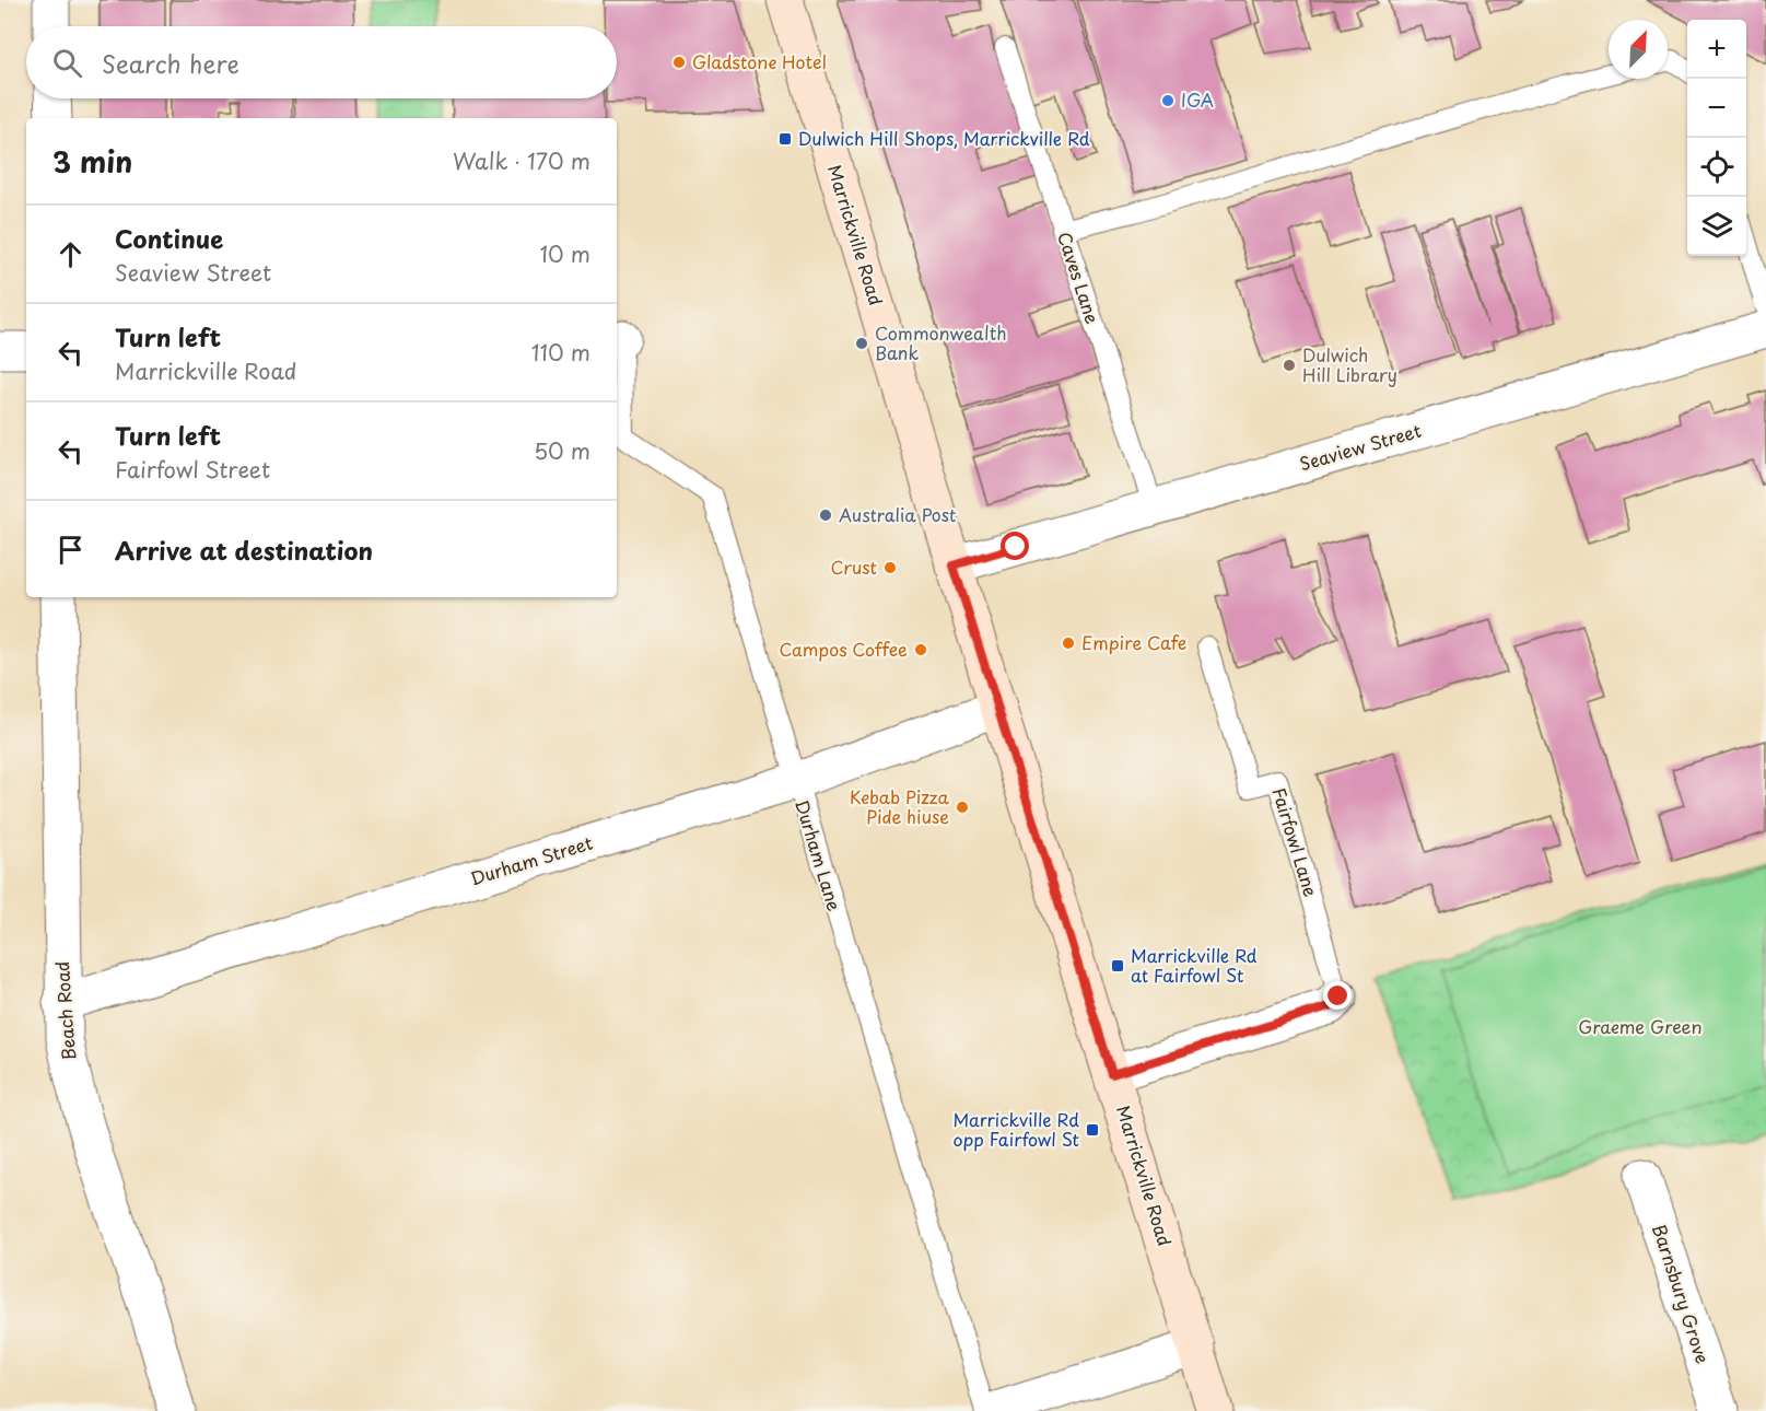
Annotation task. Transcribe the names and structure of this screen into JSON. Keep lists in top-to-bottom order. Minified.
{"streets":{"main road":["Marrickville Road"],"street":["Seaview Street","Durham Street","Beach Road","Barnsbury Grove"],"lane":["Caves Lane","Fairfowl Lane","Durham Lane"]},"crossings":[["Marrickville Road","Seaview Street"],["Marrickville Road","Durham Street"],["Caves Lane","Seaview Street"],["Durham Lane","Durham Street"],["Durham Street","Beach Road"]],"parks":["Graeme Green"],"places":{"other":["Gladstone Hotel","IGA","Commonwealth Bank","Dulwich Hill Library","Australia Post","Crust","Empire Cafe","Campos Coffee","Kebab Pizza Pide hiuse"],"transit":["Dulwich Hill Shops, Marrickville Rd","Marrickville Rd at Fairfowl St","Marrickville Rd opp Fairfowl St"]},"north":"top right","page":{"map_buttons":["+","−"],"search":"Search here","heading":["3 min","Walk · 170 m"],"list":[["Continue","Seaview Street","10 m"],["Turn left","Marrickville Road","110 m"],["Turn left","Fairfowl Street","50 m"],"Arrive at destination"]}}
